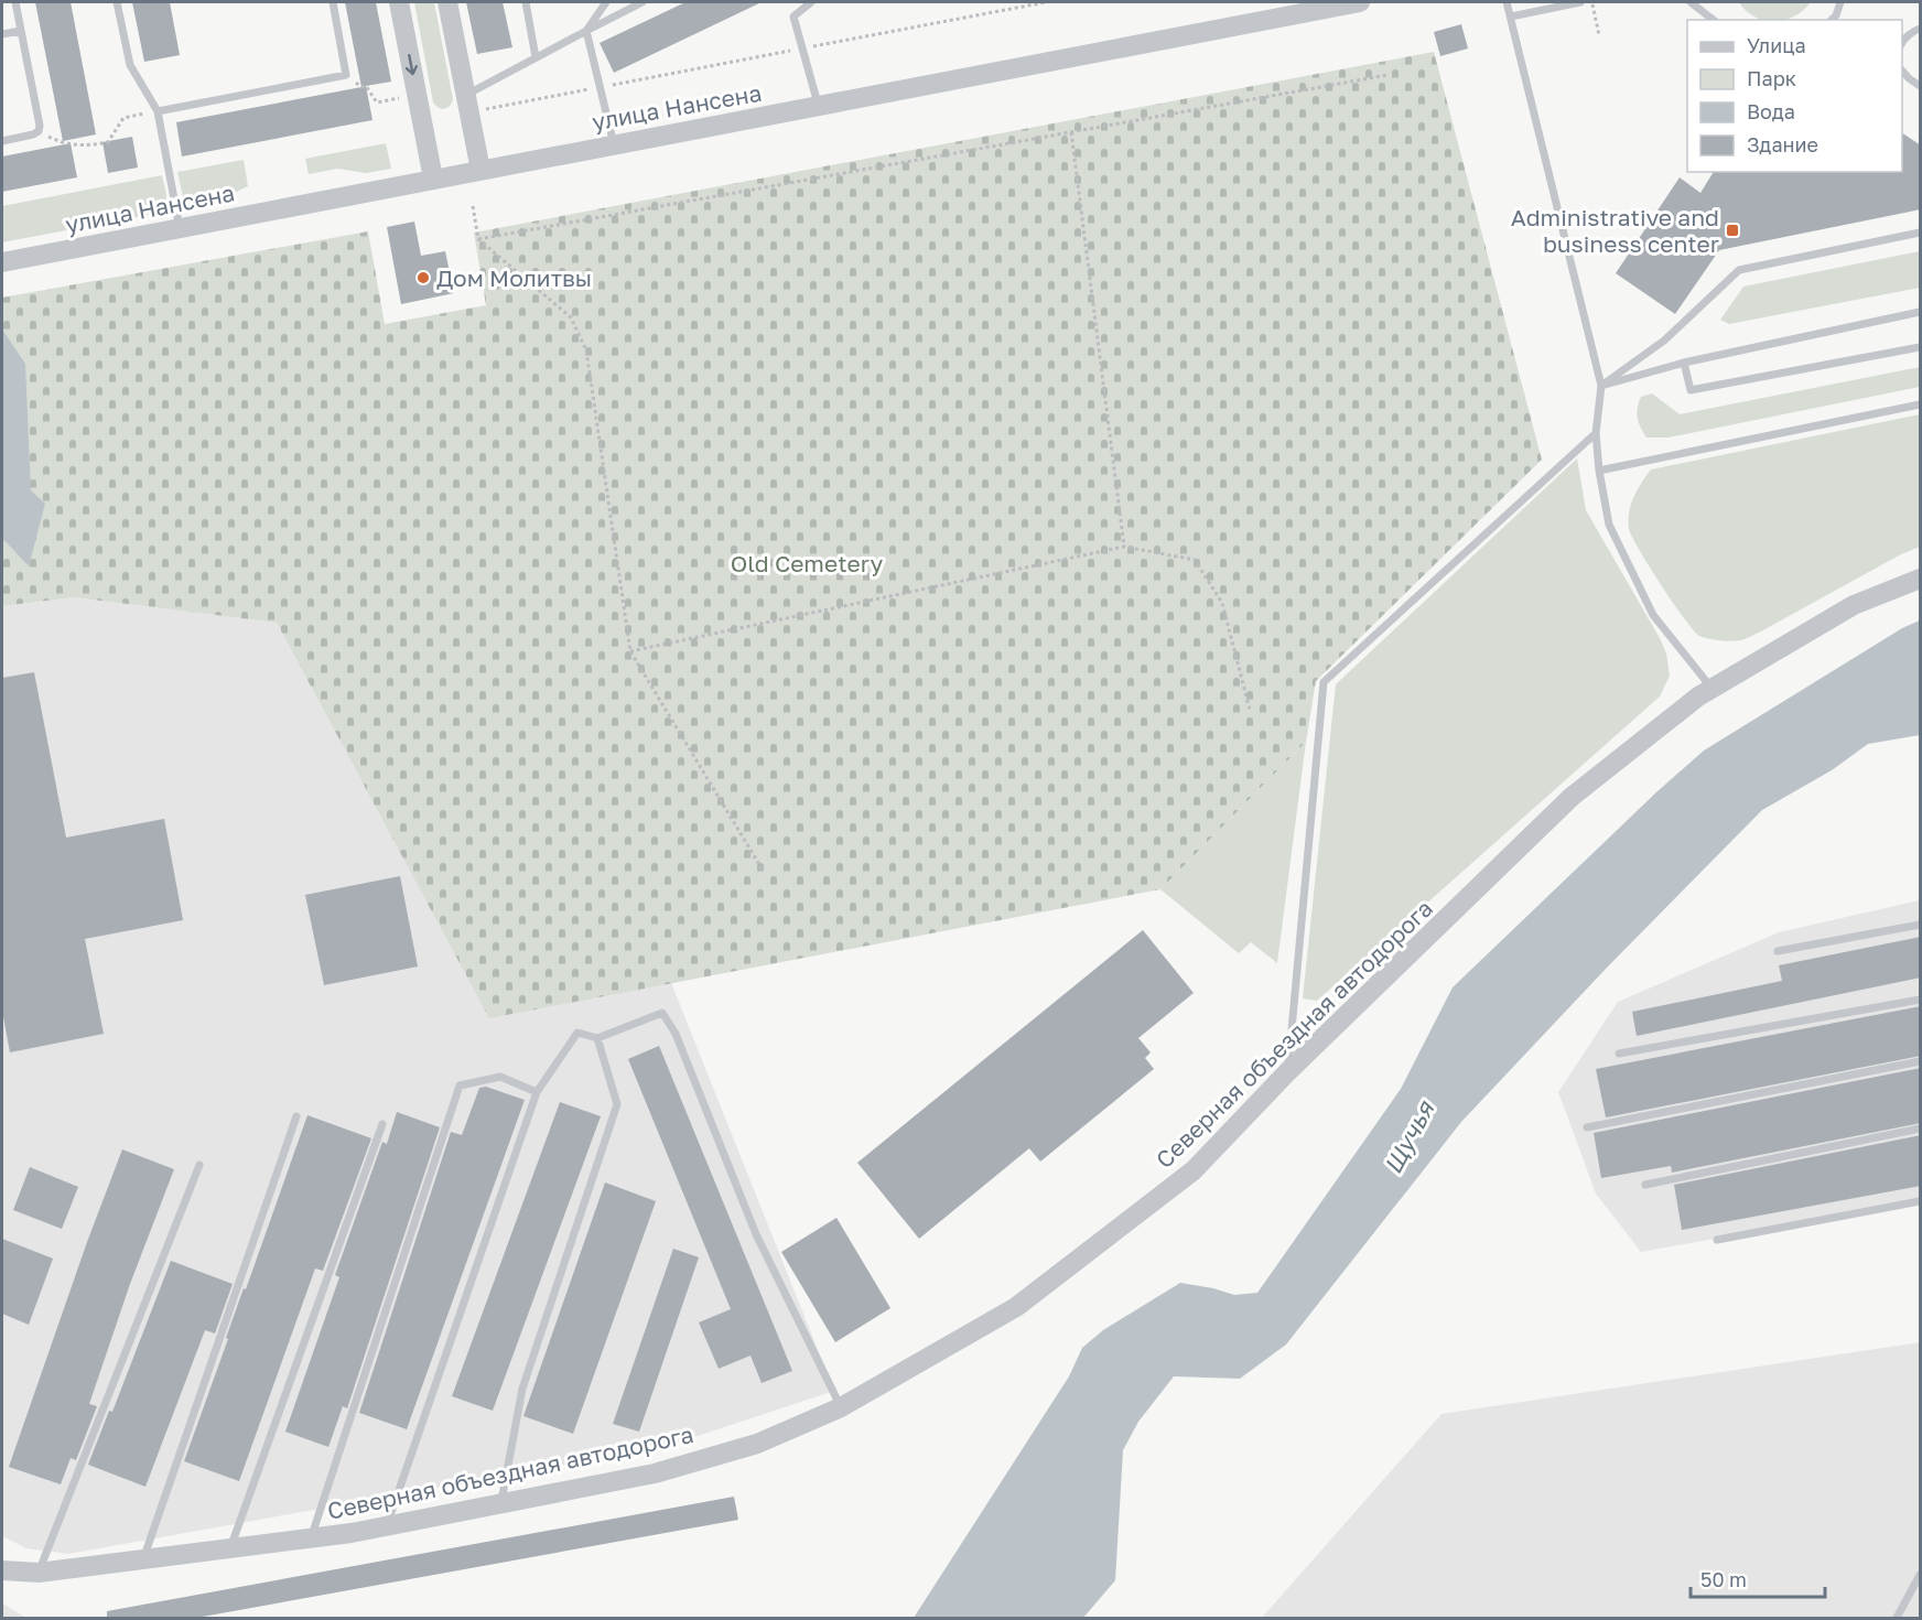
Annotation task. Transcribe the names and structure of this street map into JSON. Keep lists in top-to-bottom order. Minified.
{"streets":{"street":["улица Нансена","Северная объездная автодорога"]},"water":["Щучья"],"parks":["Old Cemetery"],"places":{"transit":["Administrative and business center"],"other":["Дом Молитвы"]},"legend":["Улица","Парк","Вода","Здание"],"scale_bar":"50 m"}
